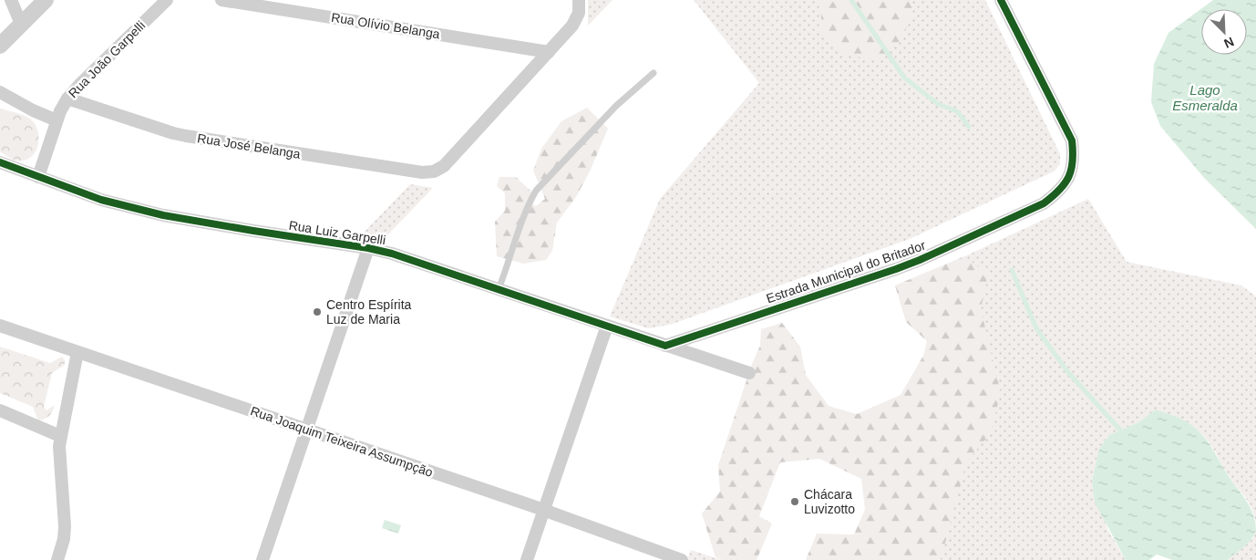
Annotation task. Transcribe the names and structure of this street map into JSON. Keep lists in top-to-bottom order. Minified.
{"streets":{"street":["Rua Olívio Belanga","Rua João Garpelli","Rua José Belanga","Rua Luiz Garpelli","Estrada Municipal do Britador","Rua Joaquim Teixeira Assumpção"]},"crossings":[["Rua Olívio Belanga","Rua José Belanga"],["Rua João Garpelli","Rua José Belanga"],["Rua João Garpelli","Rua Luiz Garpelli"],["Rua Luiz Garpelli","Estrada Municipal do Britador"]],"water":["Lago Esmeralda"],"places":["Centro Espírita Luz de Maria","Chácara Luvizotto"],"north":"bottom right"}
